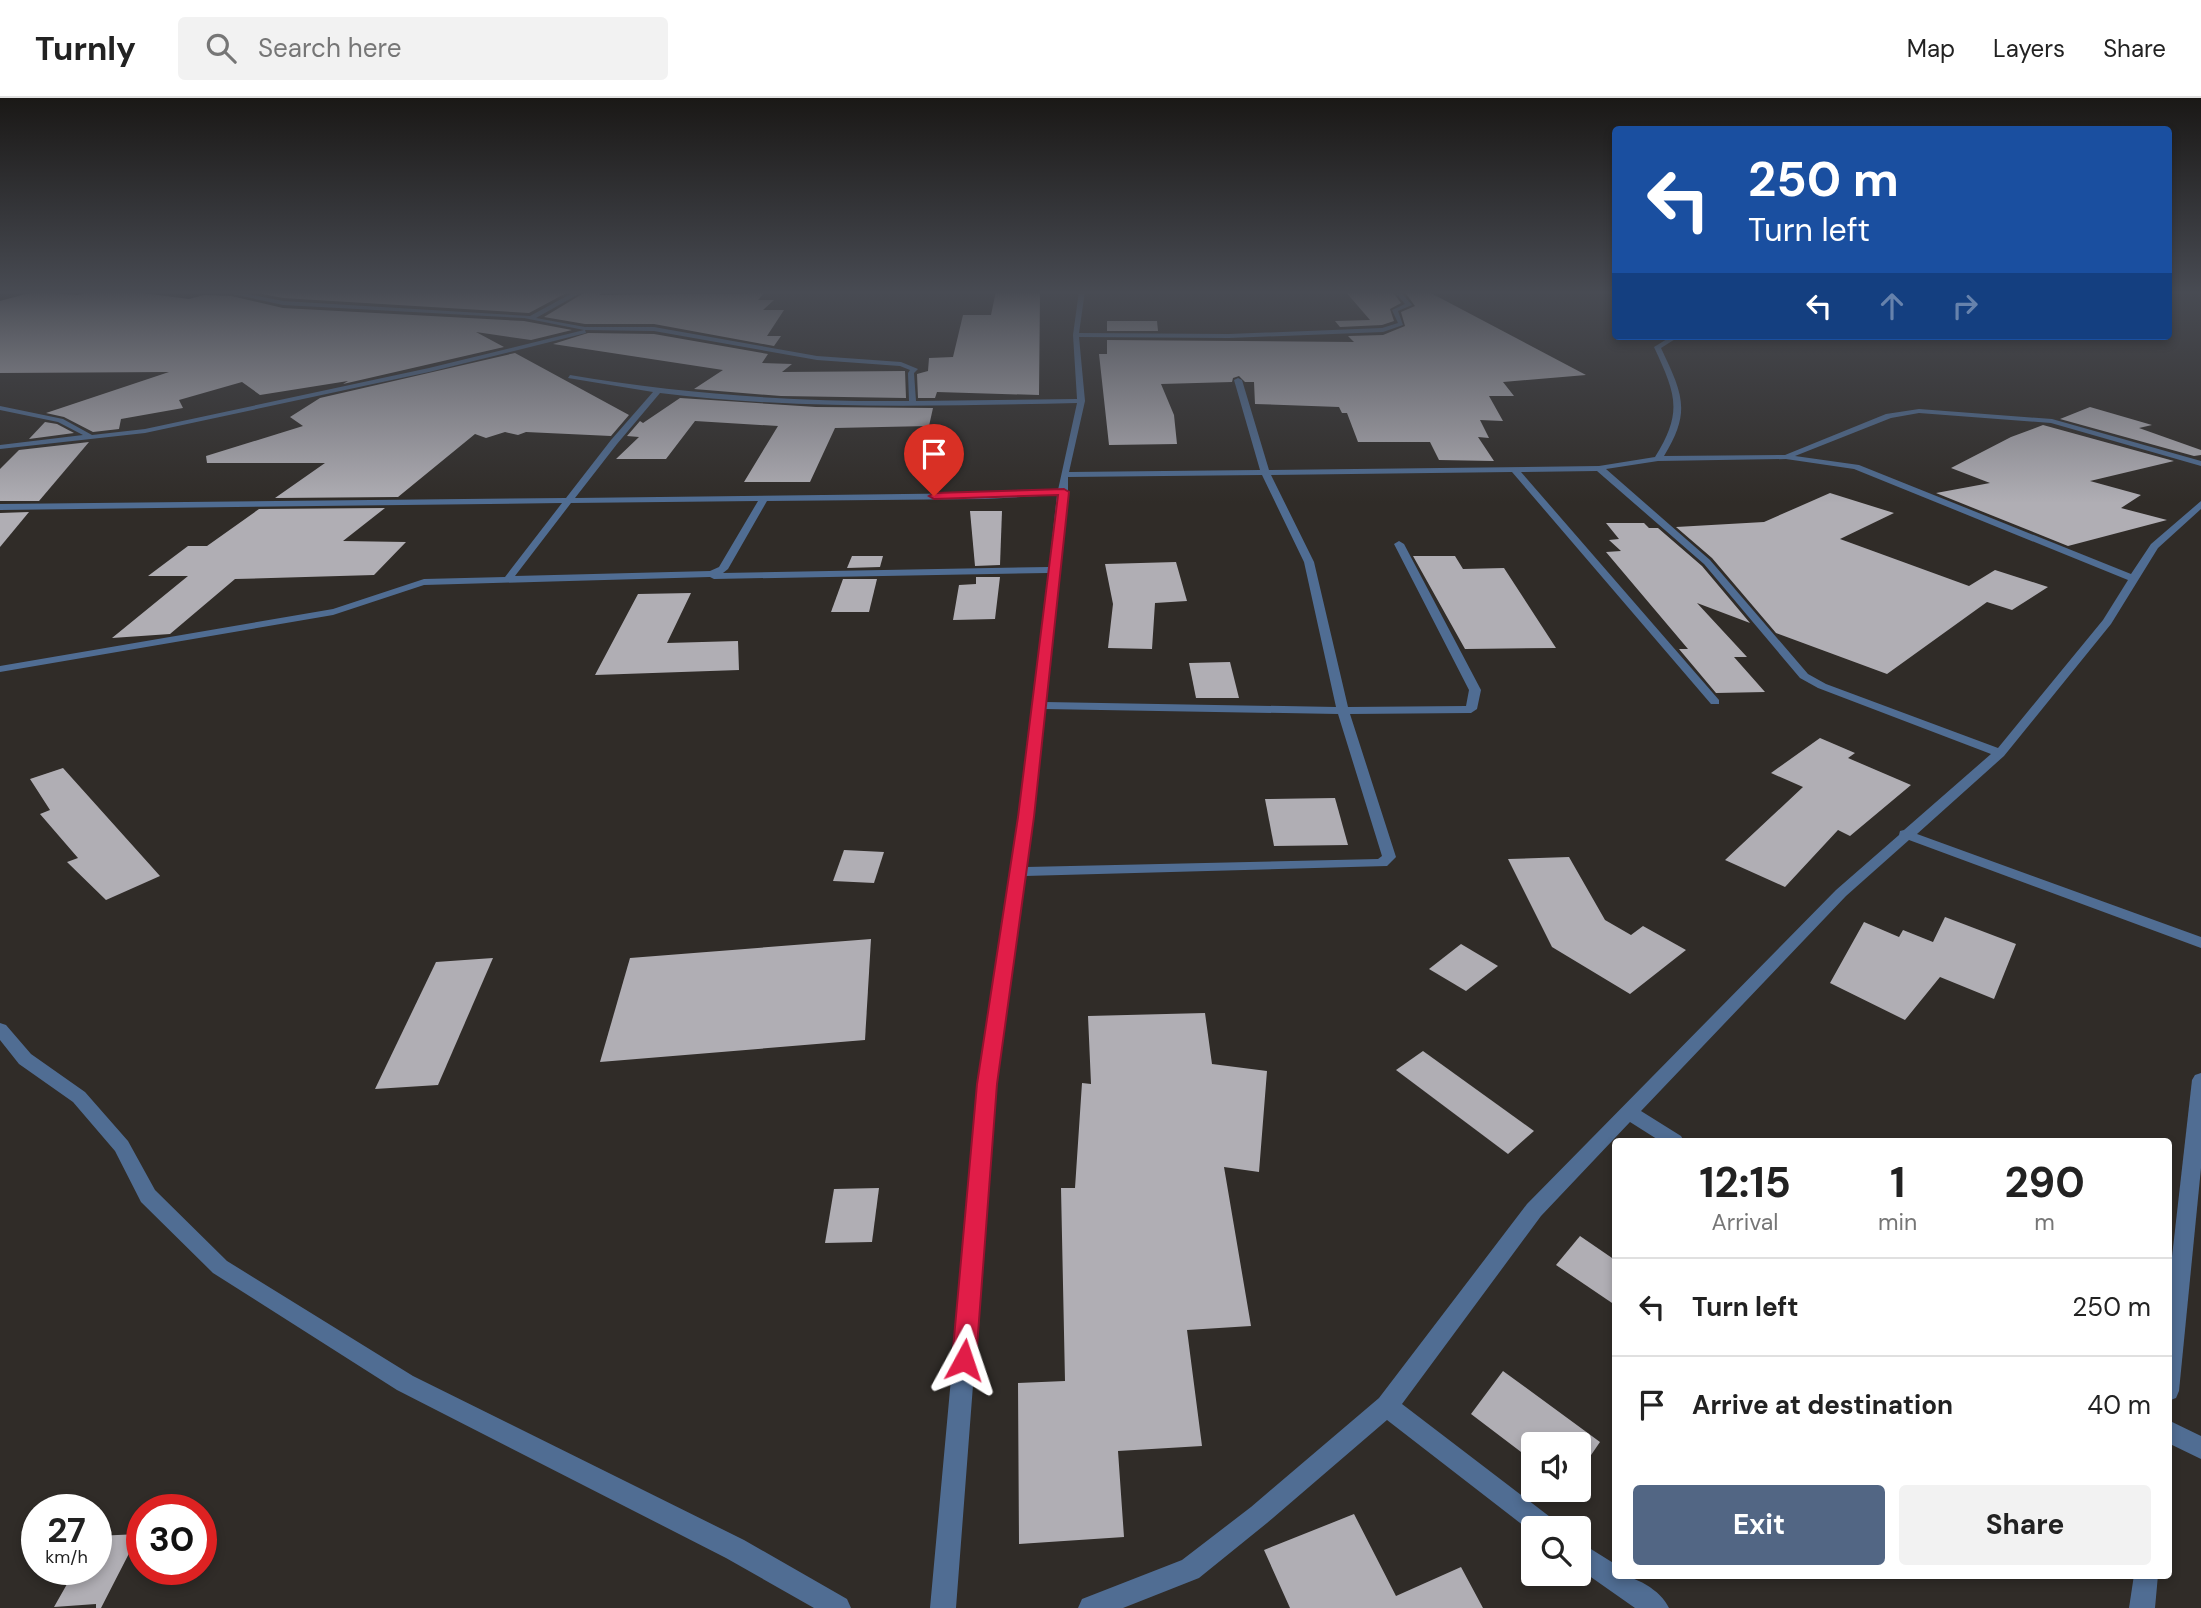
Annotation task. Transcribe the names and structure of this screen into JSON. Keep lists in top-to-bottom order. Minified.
{"page":{"header":"Turnly","search":"Search here","nav":["Map","Layers","Share"],"turn":["250 m","Turn left"],"eta":["12:15","Arrival","1","min","290","m"],"list":[{"name":"Turn left","value":"250 m"},{"name":"Arrive at destination","value":"40 m"}],"buttons":["Exit","Share"],"speed":"27 km/h","limit":"30"}}
